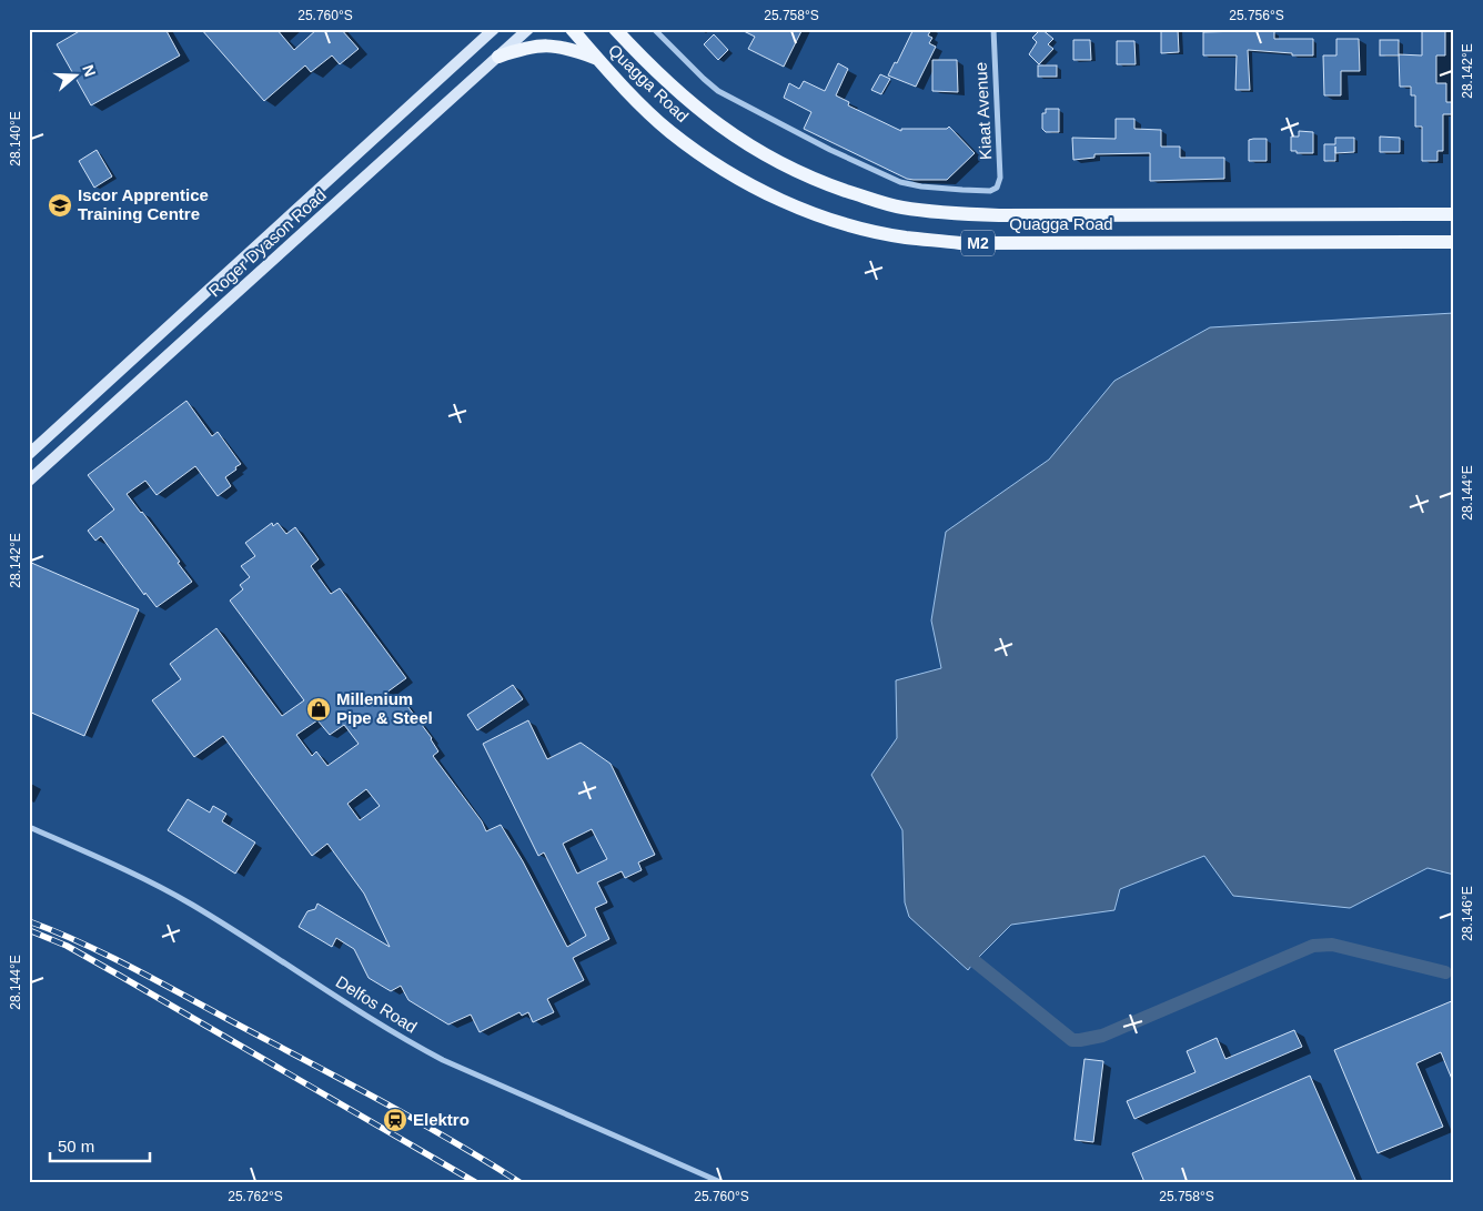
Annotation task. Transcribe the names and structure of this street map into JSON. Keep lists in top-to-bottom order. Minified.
{"streets":{"main road":["Quagga Road","Roger Dyason Road","M2"],"street":["Kiaat Avenue","Delfos Road"]},"places":{"school or university":["Iscor Apprentice Training Centre"],"shop":["Millenium Pipe & Steel"],"station":["Elektro"]},"scale_bar":"50 m","north":"right","coordinates":["25.760°S","25.758°S","25.756°S","28.142°E","28.140°E","28.144°E","28.146°E","25.762°S"]}
